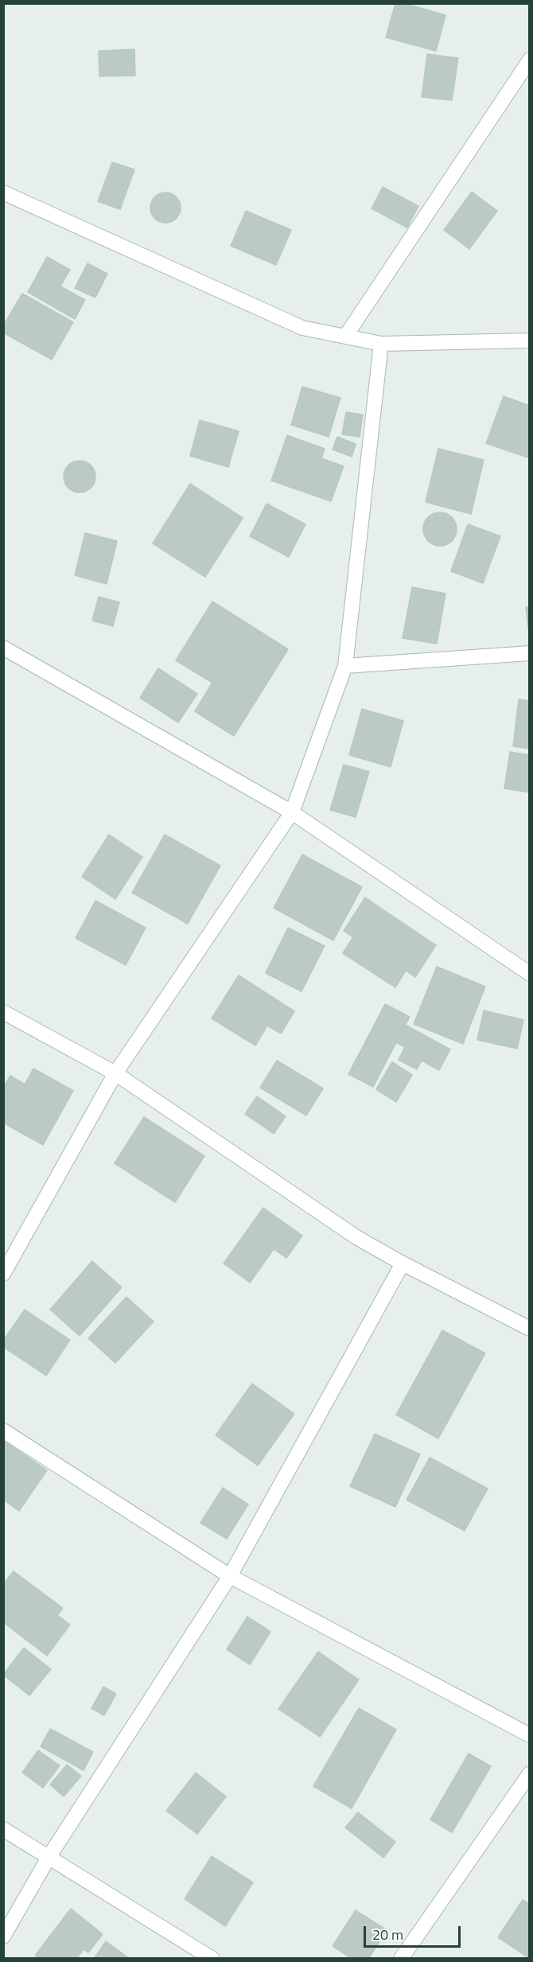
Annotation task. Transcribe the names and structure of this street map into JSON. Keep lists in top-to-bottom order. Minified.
{"scale_bar":"20 m"}
